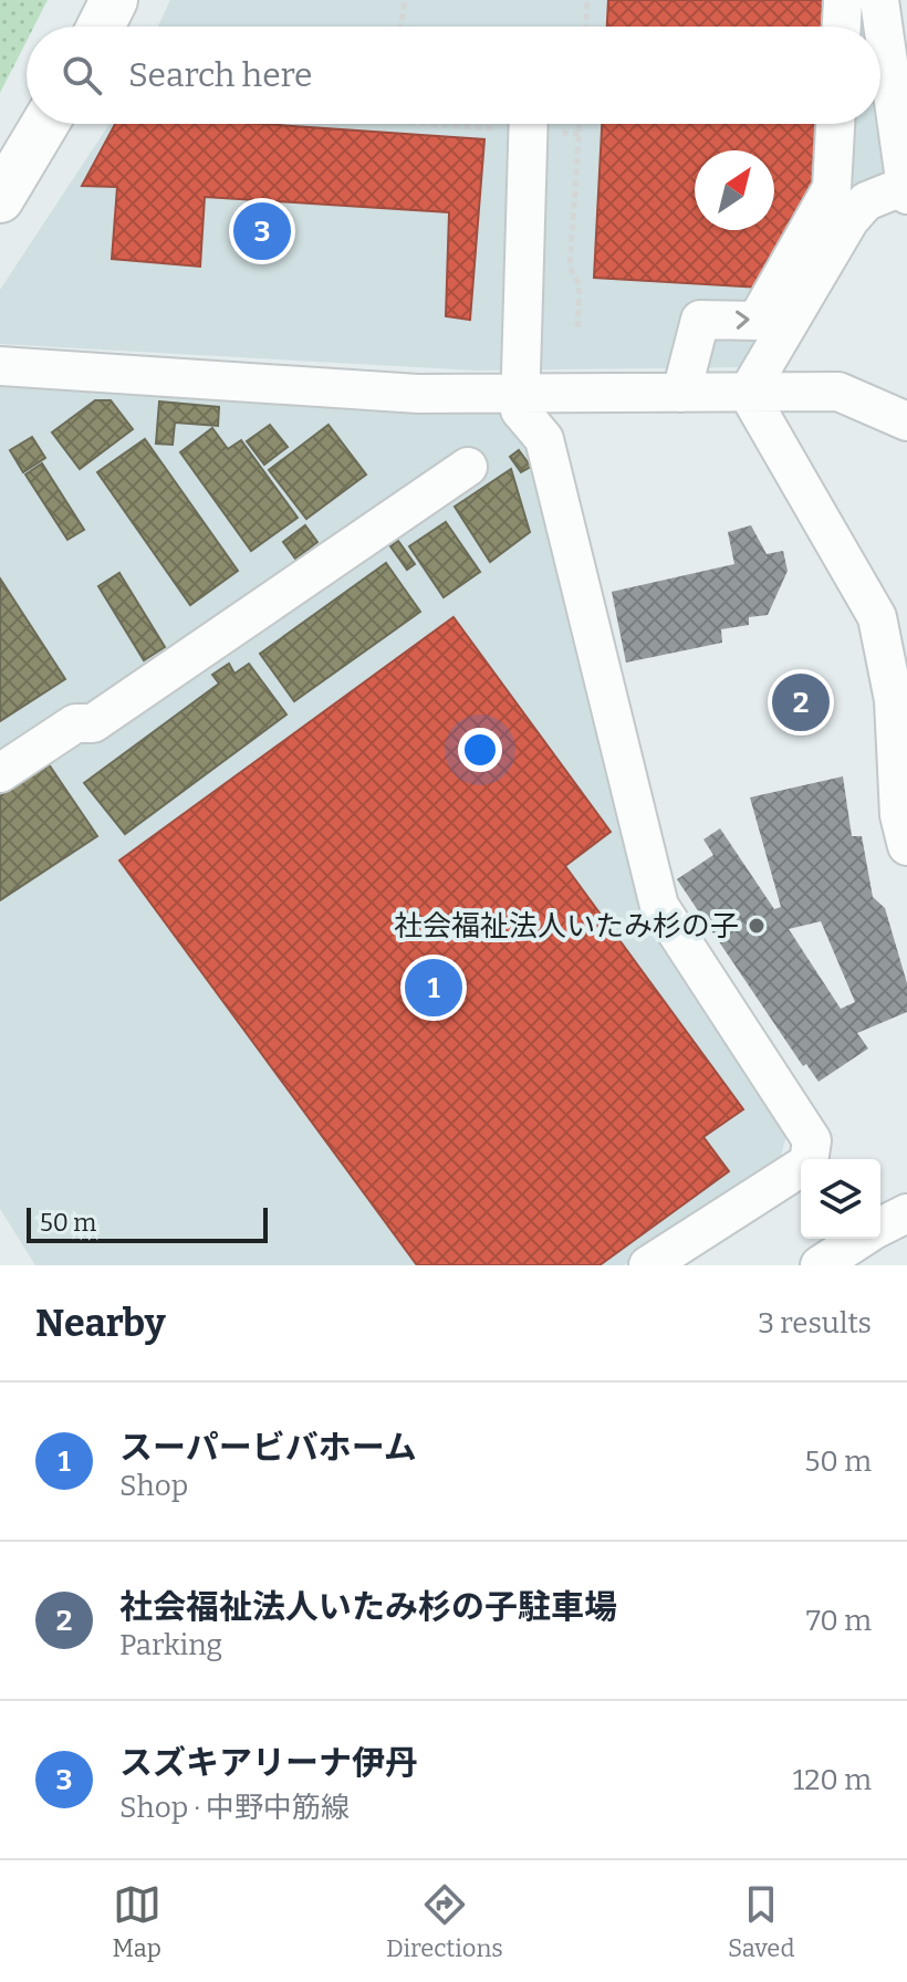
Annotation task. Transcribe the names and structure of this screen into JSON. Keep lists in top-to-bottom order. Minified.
{"places":["社会福祉法人いたみ杉の子"],"scale_bar":"50 m","north":"top right","page":{"search":"Search here","pins":["3","2","1"],"scale":"50 m","heading":["Nearby","3 results"],"list":[{"mark":"1","name":"スーパービバホーム","note":"Shop","value":"50 m"},{"mark":"2","name":"社会福祉法人いたみ杉の子駐車場","note":"Parking","value":"70 m"},{"mark":"3","name":"スズキアリーナ伊丹","note":"Shop · 中野中筋線","value":"120 m"}],"nav":["Map","Directions","Saved"]}}
